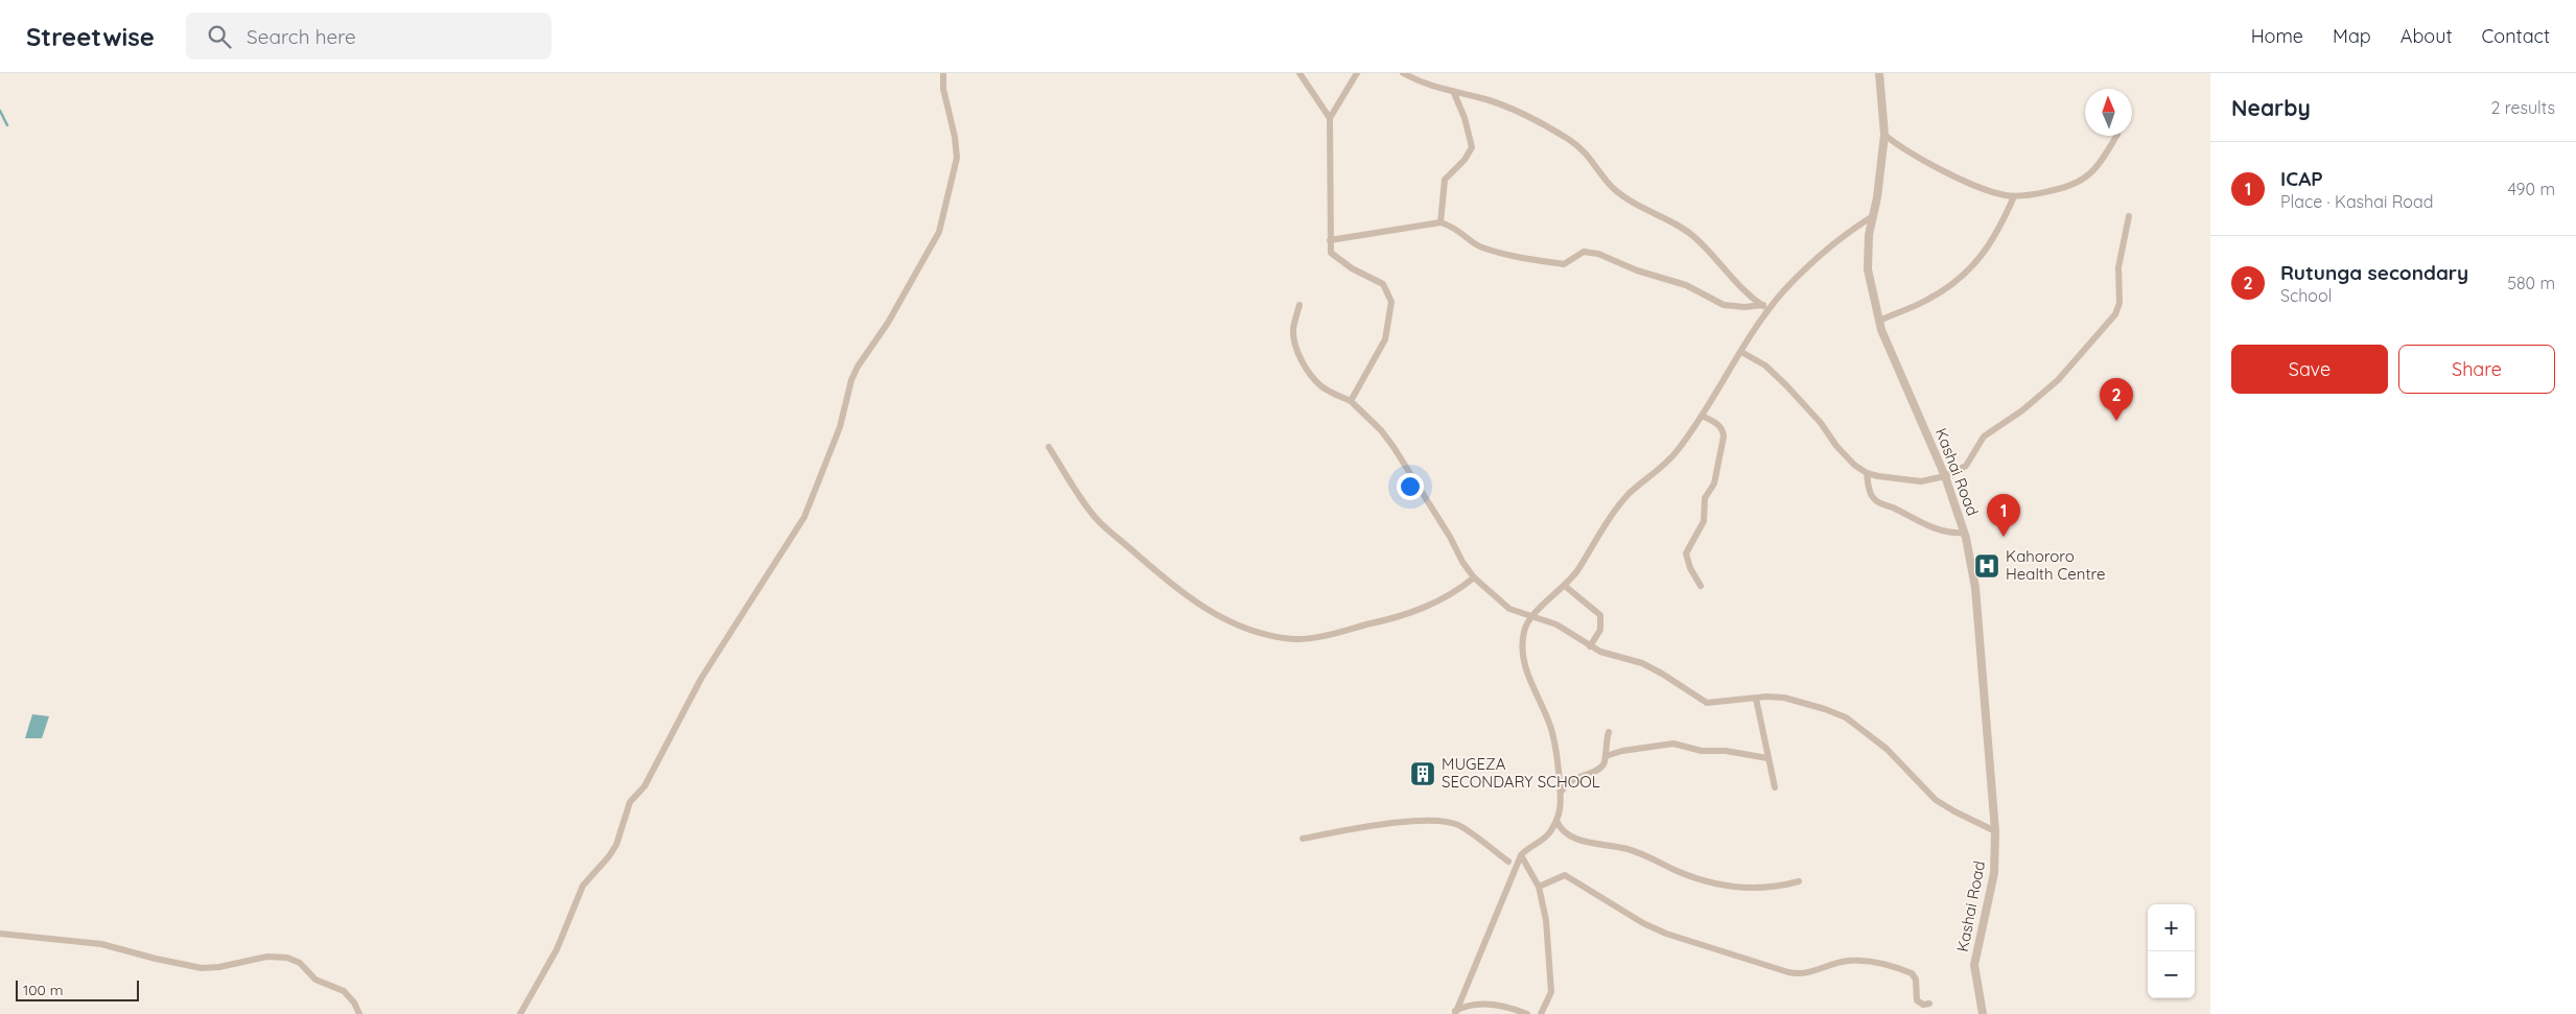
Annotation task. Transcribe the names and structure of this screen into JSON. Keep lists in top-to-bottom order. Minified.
{"streets":{"street":["Kashai Road"]},"places":{"hospital":["Kahororo Health Centre"],"building":["MUGEZA SECONDARY SCHOOL"]},"scale_bar":"100 m","north":"top","page":{"header":"Streetwise","search":"Search here","nav":["Home","Map","About","Contact"],"heading":["Nearby","2 results"],"list":[{"mark":"1","name":"ICAP","note":"Place · Kashai Road","value":"490 m"},{"mark":"2","name":"Rutunga secondary","note":"School","value":"580 m"}],"buttons":["Save","Share"],"pins":["2","1"],"map_buttons":["+","−"],"scale":"100 m"}}
